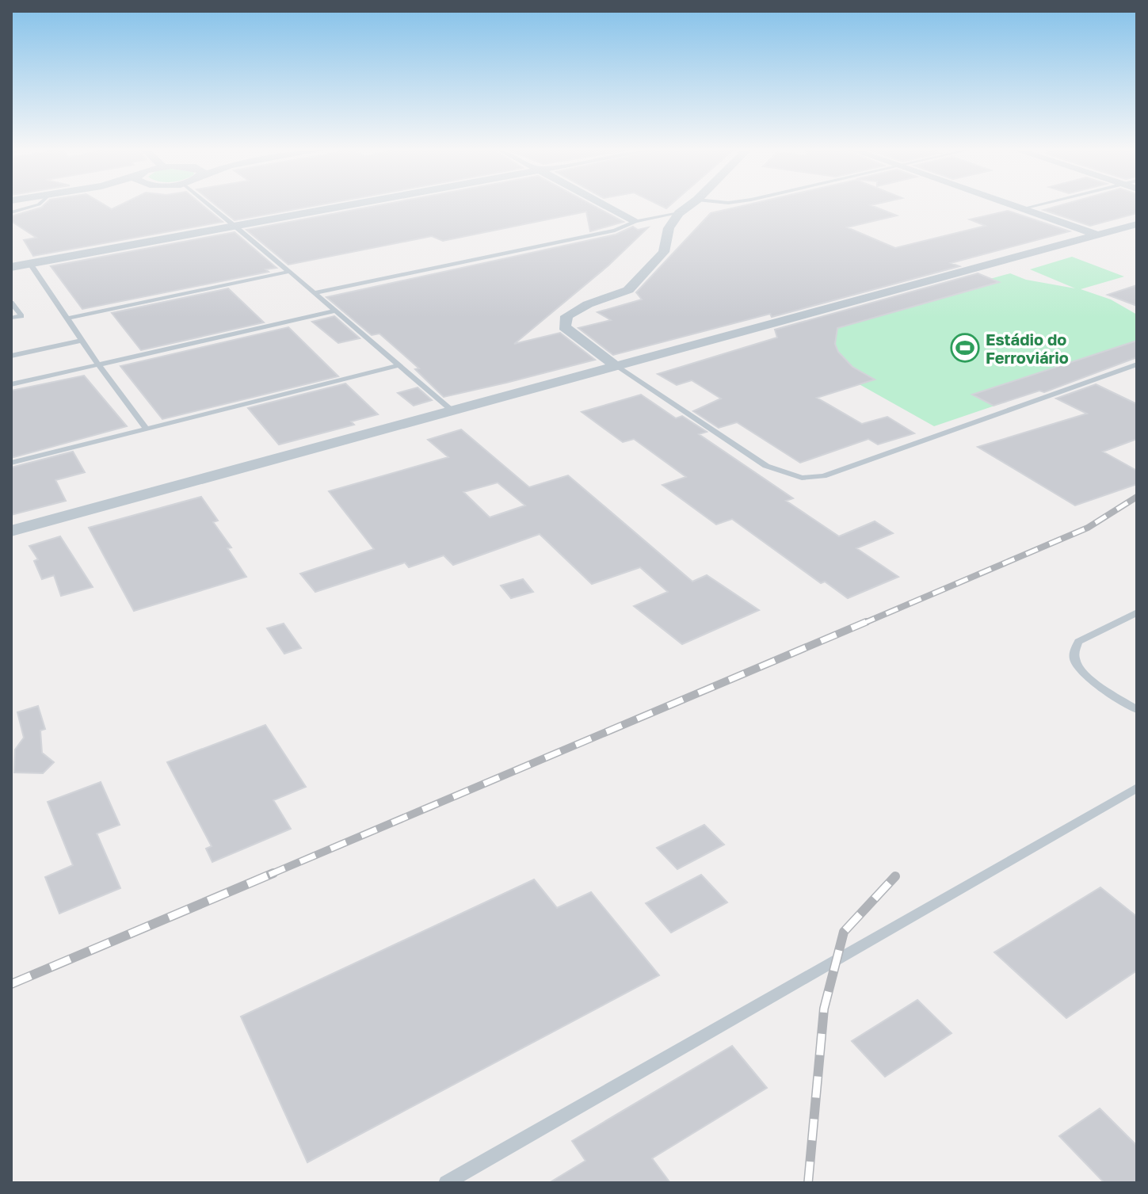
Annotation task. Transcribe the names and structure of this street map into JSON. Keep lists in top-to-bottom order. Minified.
{"places":{"sports":["Estádio do Ferroviário"]}}
